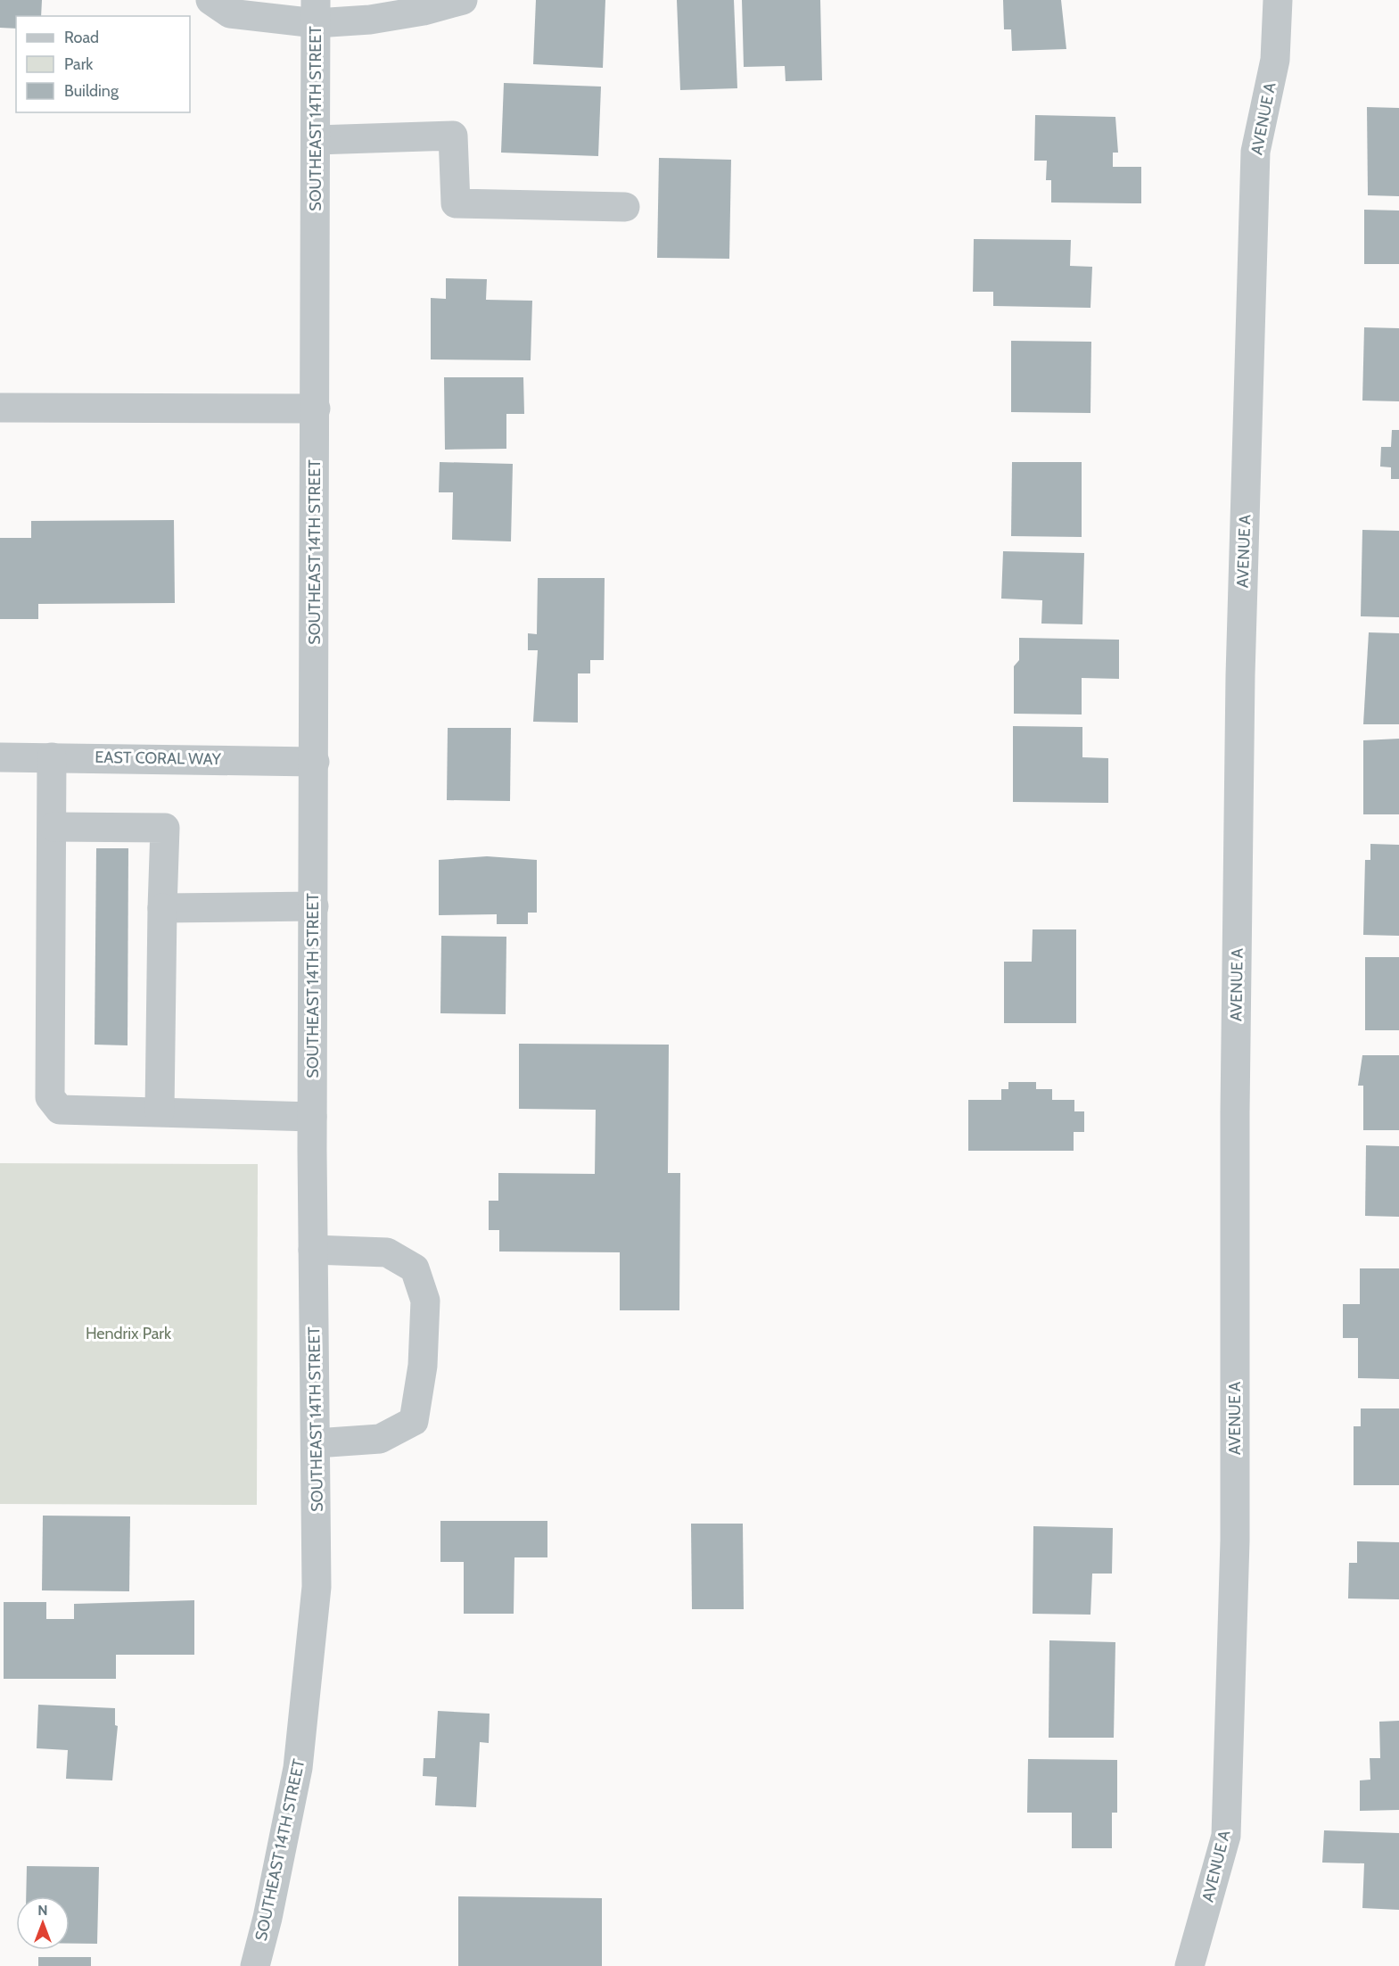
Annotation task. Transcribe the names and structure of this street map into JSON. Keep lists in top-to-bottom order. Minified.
{"streets":{"street":["SOUTHEAST 14TH STREET","AVENUE A","EAST CORAL WAY"]},"crossings":[["SOUTHEAST 14TH STREET","EAST CORAL WAY"]],"parks":["Hendrix Park"],"legend":["Road","Park","Building"],"north":"top"}
